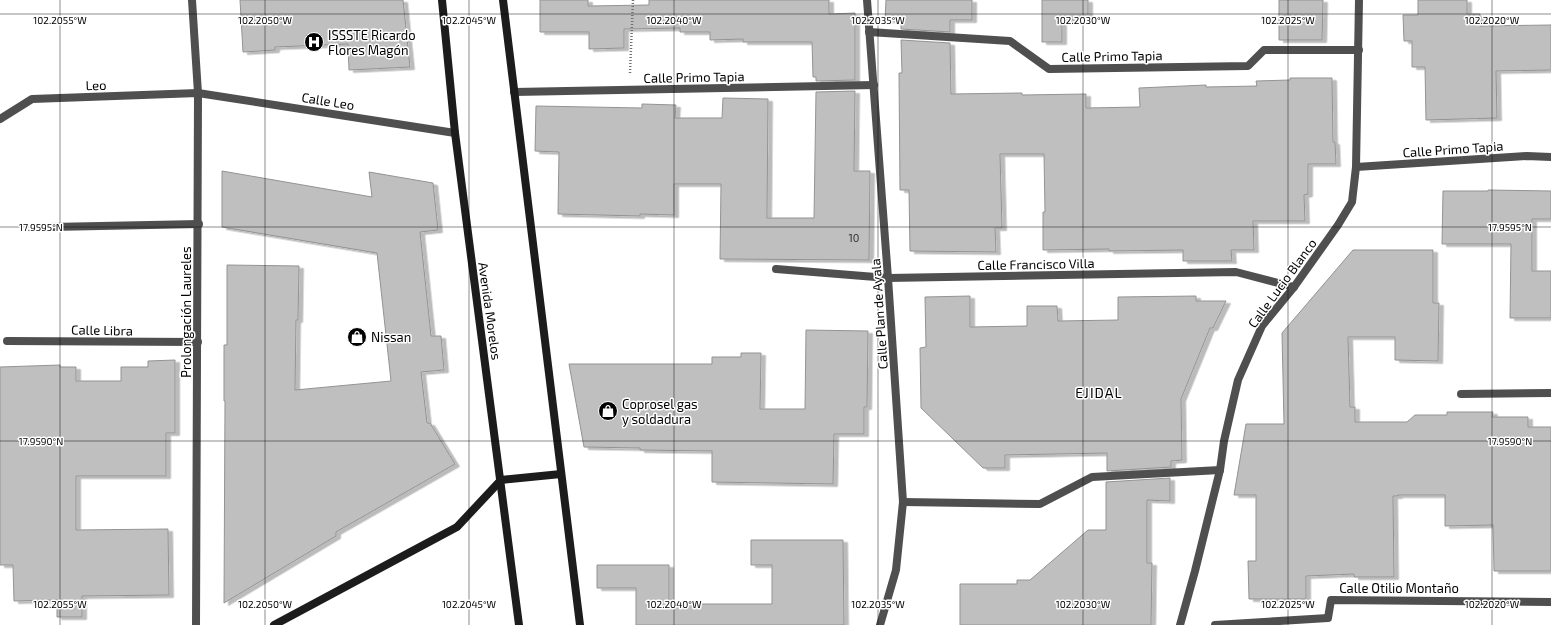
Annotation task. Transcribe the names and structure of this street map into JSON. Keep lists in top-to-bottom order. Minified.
{"streets":{"main road":["Avenida Morelos"],"street":["Calle Primo Tapia","Leo","Calle Leo","Calle Francisco Villa","Calle Lucio Blanco","Prolongación Laureles","Calle Plan de Ayala","Calle Libra","Calle Otilio Montaño"]},"crossings":[["Calle Primo Tapia","Calle Lucio Blanco"],["Calle Primo Tapia","Calle Plan de Ayala"],["Leo","Calle Leo"],["Leo","Prolongación Laureles"],["Calle Leo","Avenida Morelos"],["Calle Leo","Prolongación Laureles"],["Calle Francisco Villa","Calle Lucio Blanco"],["Calle Francisco Villa","Calle Plan de Ayala"],["Prolongación Laureles","Calle Libra"]],"districts":["EJIDAL"],"places":{"hospital":["ISSSTE Ricardo Flores Magón"],"shop":["Nissan","Coprosel gas y soldadura"]},"house_numbers":["10"],"coordinates":["102.2055°W","102.2050°W","102.2045°W","102.2040°W","102.2035°W","102.2030°W","102.2025°W","102.2020°W","17.9595°N","17.9590°N"]}
